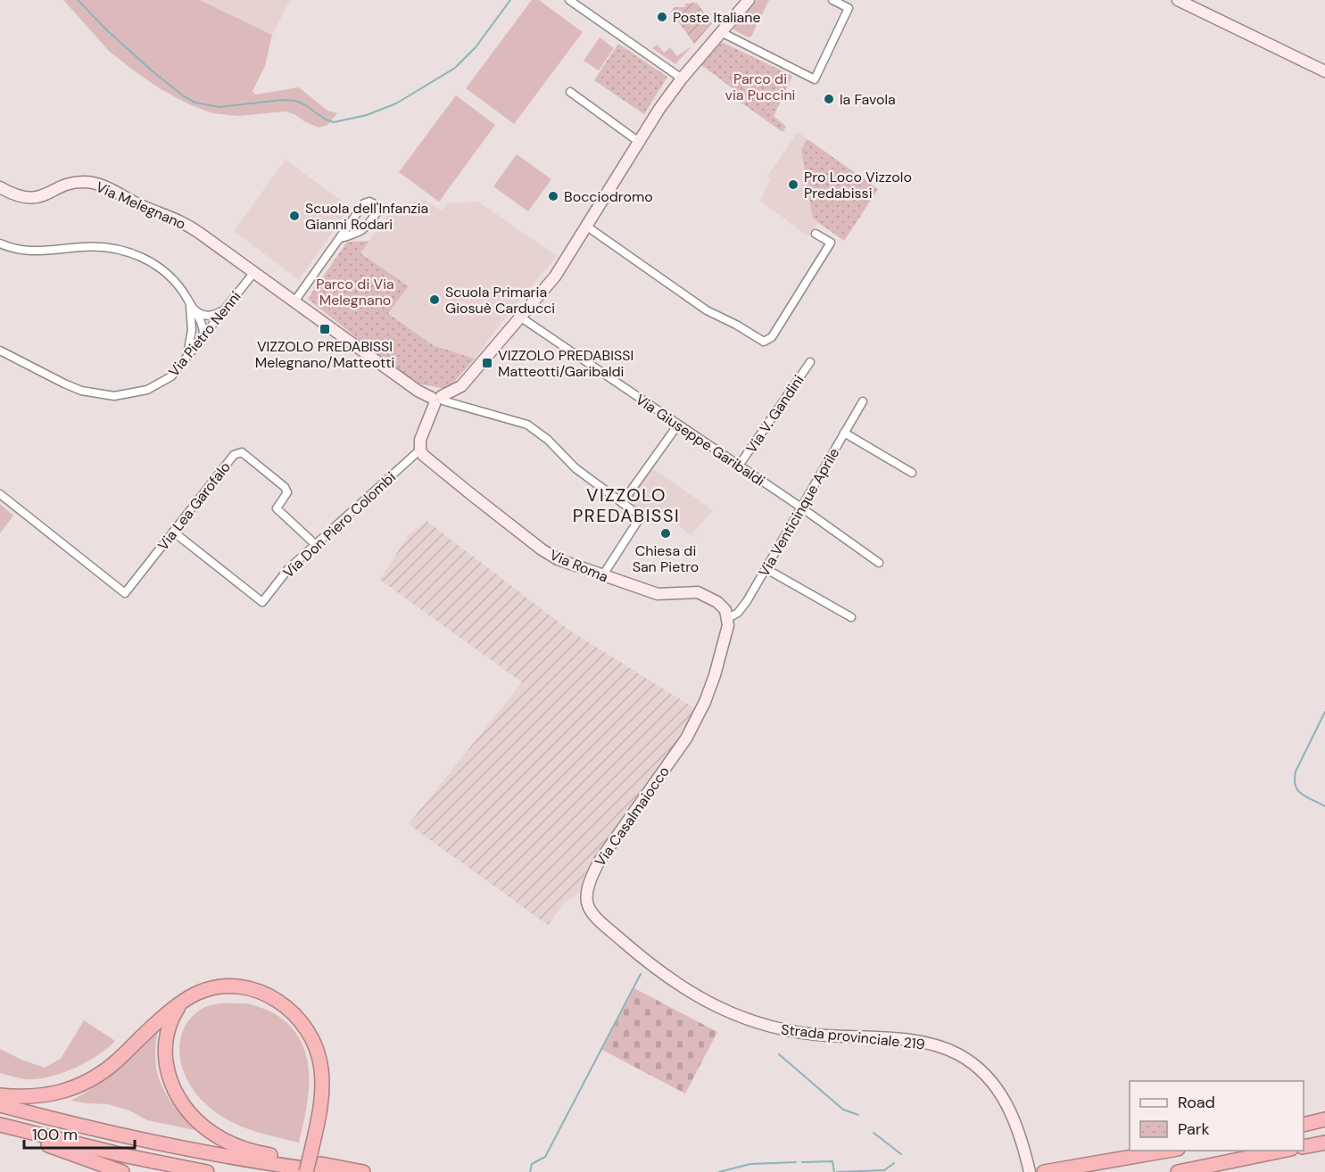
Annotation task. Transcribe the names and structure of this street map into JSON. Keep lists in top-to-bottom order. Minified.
{"streets":{"street":["Via Melegnano","Via Pietro Nenni","Via V. Gandini","Via Giuseppe Garibaldi","Via Lea Garofalo","Via Venticinque Aprile","Via Don Piero Colombi","Via Roma","Via Casalmaiocco","Strada provinciale 219"]},"crossings":[["Via Melegnano","Via Pietro Nenni"],["Via V. Gandini","Via Giuseppe Garibaldi"],["Via Giuseppe Garibaldi","Via Venticinque Aprile"],["Via Lea Garofalo","Via Don Piero Colombi"],["Via Venticinque Aprile","Via Roma"],["Via Venticinque Aprile","Via Casalmaiocco"],["Via Don Piero Colombi","Via Roma"],["Via Roma","Via Casalmaiocco"],["Via Casalmaiocco","Strada provinciale 219"]],"districts":["VIZZOLO PREDABISSI"],"parks":["Parco di via Puccini","Parco di Via Melegnano"],"places":{"other":["Poste Italiane","la Favola","Pro Loco Vizzolo Predabissi","Bocciodromo","Scuola dell'Infanzia Gianni Rodari","Scuola Primaria Giosuè Carducci","Chiesa di San Pietro"],"transit":["VIZZOLO PREDABISSI Melegnano/Matteotti","VIZZOLO PREDABISSI Matteotti/Garibaldi"]},"legend":["Road","Park"],"scale_bar":"100 m"}
